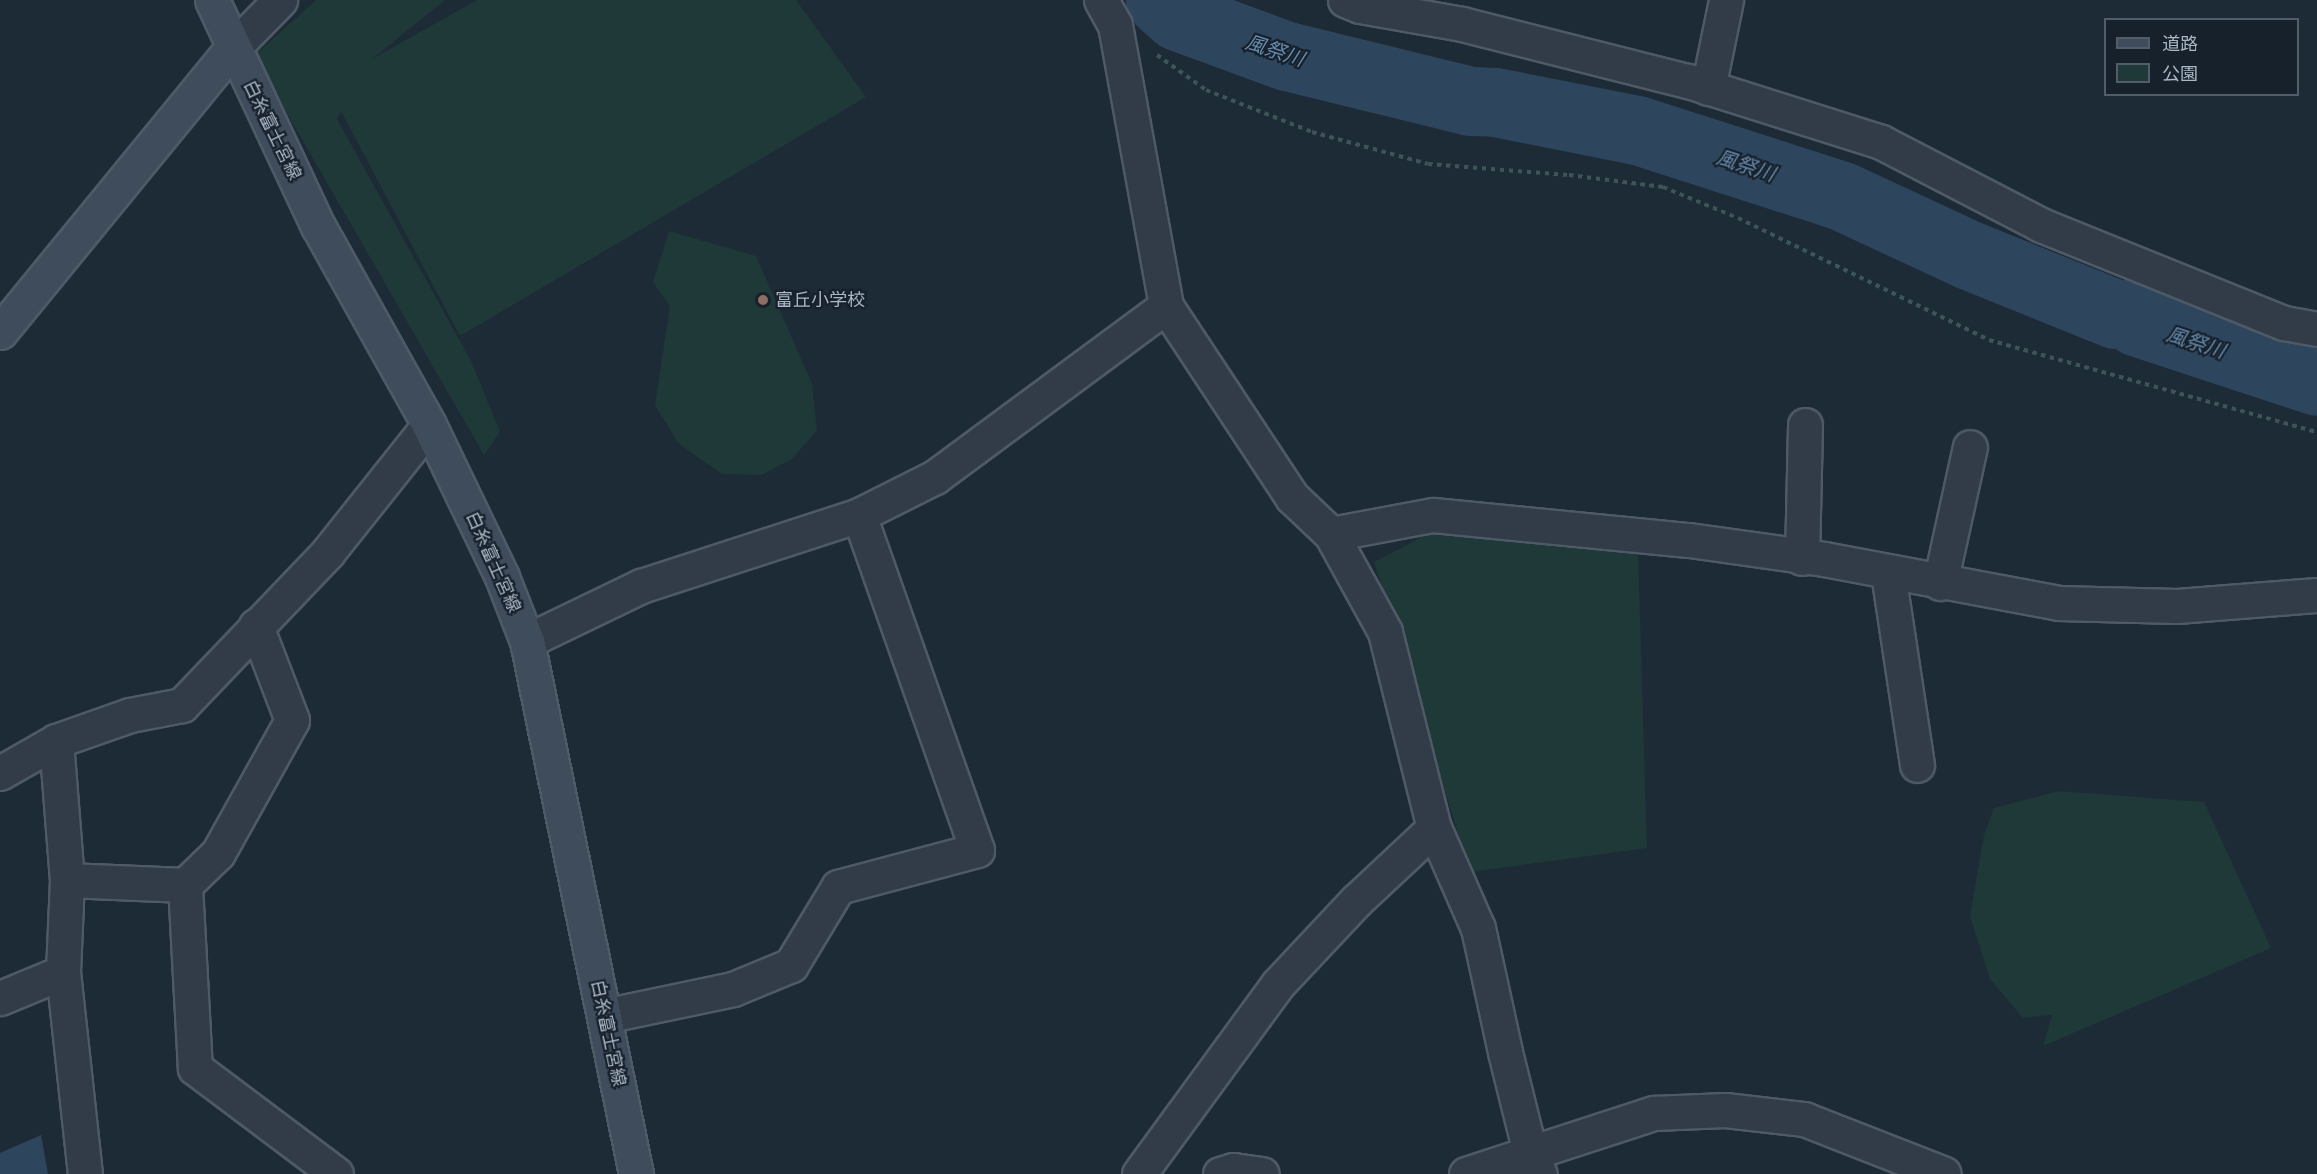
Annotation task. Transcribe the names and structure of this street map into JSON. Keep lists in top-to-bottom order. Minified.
{"streets":{"main road":["白糸富士宮線"]},"water":["風祭川"],"places":["富丘小学校"],"legend":["道路","公園"]}
